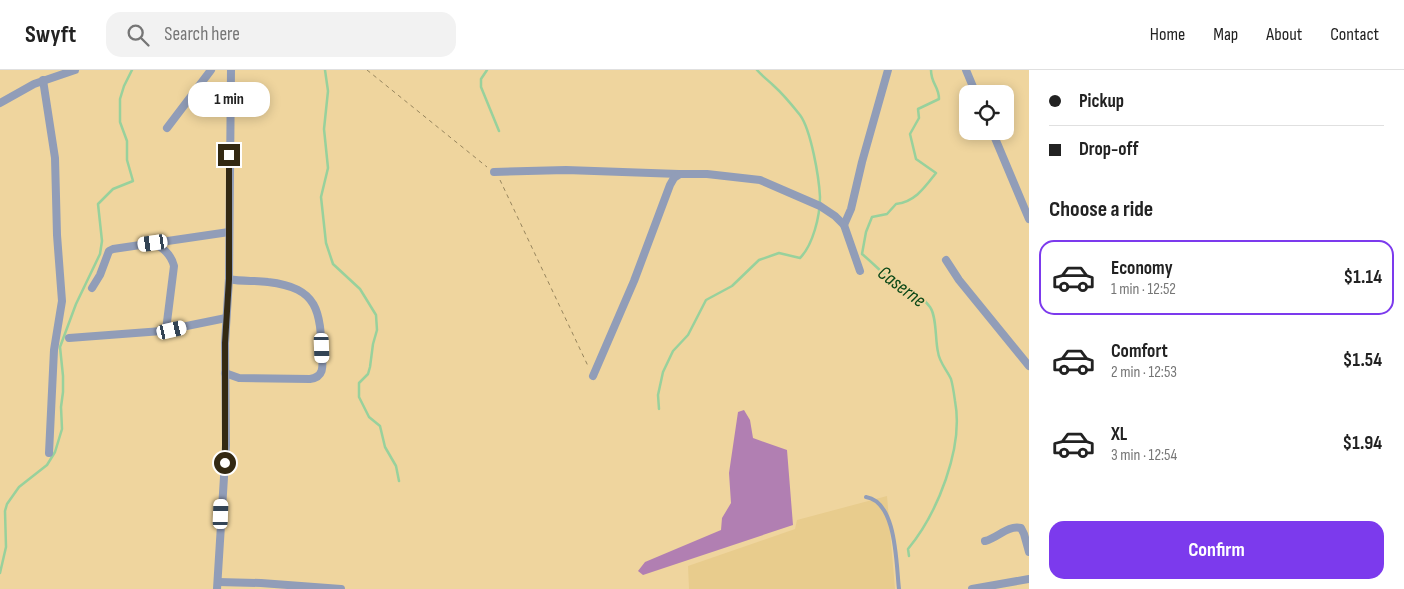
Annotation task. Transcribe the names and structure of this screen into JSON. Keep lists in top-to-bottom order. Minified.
{"water":["Caserne"],"page":{"header":"Swyft","search":"Search here","nav":["Home","Map","About","Contact"],"banner":["Pickup","Drop-off"],"bubble":"1 min","heading":"Choose a ride","list":[{"name":"Economy","note":"1 min · 12:52","value":"$1.14"},{"name":"Comfort","note":"2 min · 12:53","value":"$1.54"},{"name":"XL","note":"3 min · 12:54","value":"$1.94"}],"buttons":"Confirm"}}
